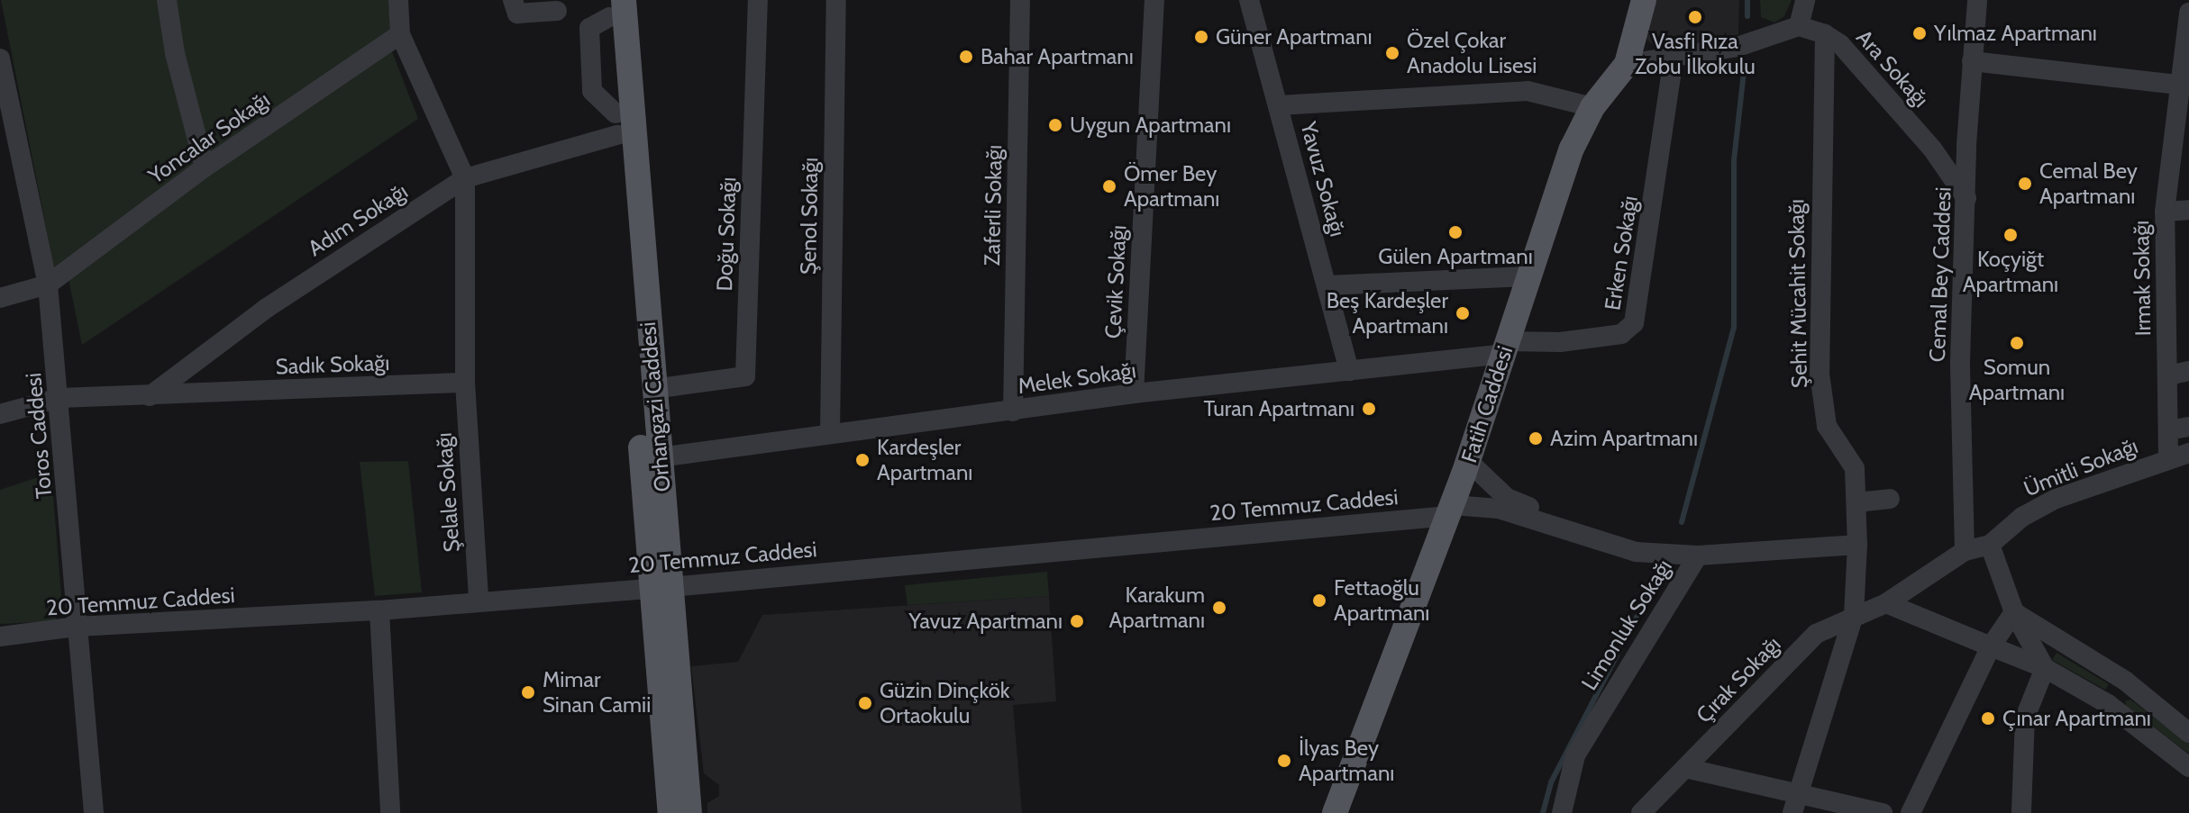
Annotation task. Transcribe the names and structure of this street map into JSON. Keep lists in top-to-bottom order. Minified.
{"streets":{"main road":["Fatih Caddesi","Orhangazi Caddesi"],"street":["Ara Sokağı","Yoncalar Sokağı","Yavuz Sokağı","Zaferli Sokağı","Şenol Sokağı","Adım Sokağı","Doğu Sokağı","Erken Sokağı","Cemal Bey Caddesi","Irmak Sokağı","Çevik Sokağı","Şehit Mücahit Sokağı","Sadık Sokağı","Melek Sokağı","Toros Caddesi","Ümitli Sokağı","Şelale Sokağı","20 Temmuz Caddesi","Limonluk Sokağı","Çırak Sokağı"]},"crossings":[["Ara Sokağı","Cemal Bey Caddesi"],["Ara Sokağı","Şehit Mücahit Sokağı"],["Yoncalar Sokağı","Toros Caddesi"],["Yavuz Sokağı","Melek Sokağı"],["Zaferli Sokağı","Melek Sokağı"],["Şenol Sokağı","Melek Sokağı"],["Adım Sokağı","Sadık Sokağı"],["Adım Sokağı","Orhangazi Caddesi"],["Doğu Sokağı","Orhangazi Caddesi"],["Erken Sokağı","Melek Sokağı"],["Erken Sokağı","Fatih Caddesi"],["Cemal Bey Caddesi","Ümitli Sokağı"],["Irmak Sokağı","Ümitli Sokağı"],["Çevik Sokağı","Melek Sokağı"],["Şehit Mücahit Sokağı","Limonluk Sokağı"],["Sadık Sokağı","Toros Caddesi"],["Sadık Sokağı","Şelale Sokağı"],["Melek Sokağı","Fatih Caddesi"],["Melek Sokağı","Orhangazi Caddesi"],["Fatih Caddesi","20 Temmuz Caddesi"],["Orhangazi Caddesi","20 Temmuz Caddesi"],["Toros Caddesi","20 Temmuz Caddesi"],["Ümitli Sokağı","Çırak Sokağı"],["Şelale Sokağı","20 Temmuz Caddesi"]],"places":["Vasfi Rıza Zobu İlkokulu","Yılmaz Apartmanı","Güner Apartmanı","Özel Çokar Anadolu Lisesi","Bahar Apartmanı","Uygun Apartmanı","Cemal Bey Apartmanı","Ömer Bey Apartmanı","Gülen Apartmanı","Koçyiğt Apartmanı","Beş Kardeşler Apartmanı","Somun Apartmanı","Turan Apartmanı","Azim Apartmanı","Kardeşler Apartmanı","Fettaoğlu Apartmanı","Karakum Apartmanı","Yavuz Apartmanı","Mimar Sinan Camii","Güzin Dinçkök Ortaokulu","Çınar Apartmanı","İlyas Bey Apartmanı"]}
